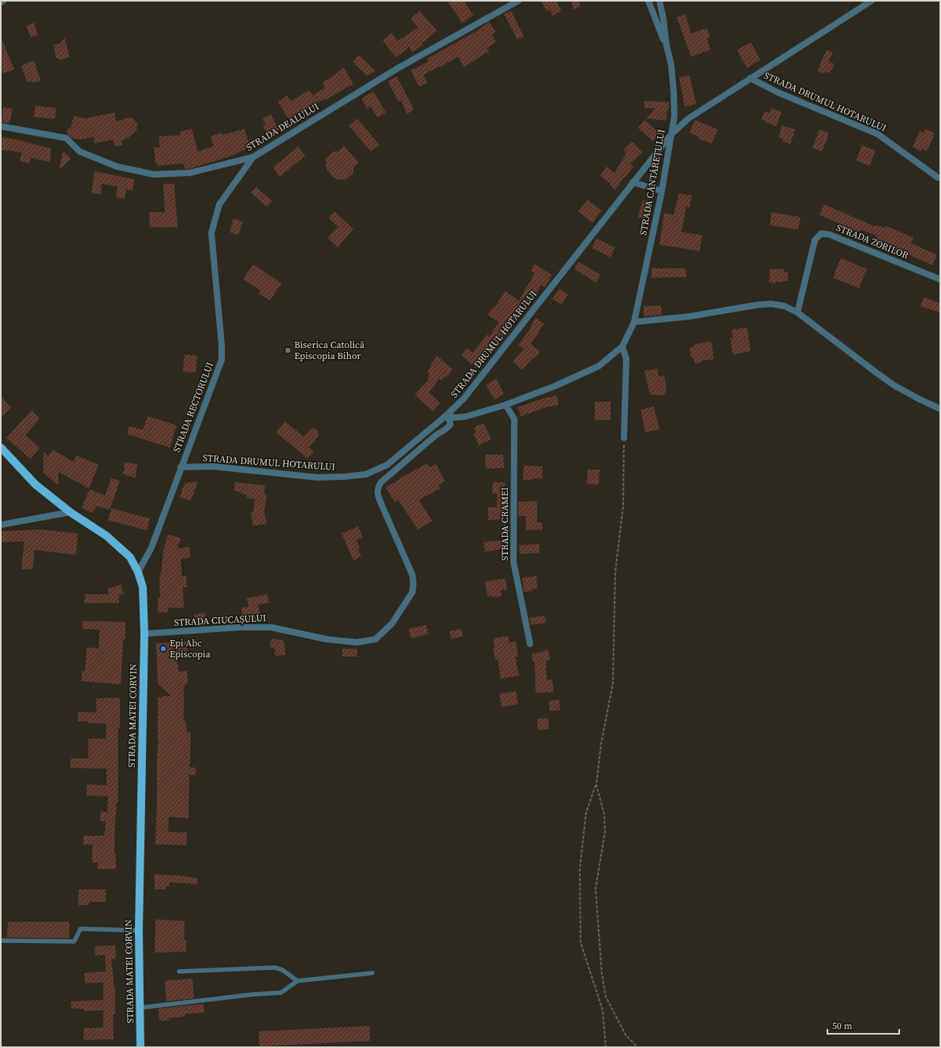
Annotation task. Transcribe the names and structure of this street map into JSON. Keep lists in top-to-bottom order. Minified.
{"streets":{"main road":["STRADA MATEI CORVIN"],"street":["STRADA DRUMUL HOTARULUI","STRADA DEALULUI","STRADA CÂNTĂREȚULUI","STRADA ZORILOR","STRADA RECTORULUI","STRADA CRAMEI","STRADA CIUCAȘULUI"]},"crossings":[["STRADA DRUMUL HOTARULUI","STRADA CÂNTĂREȚULUI"],["STRADA DRUMUL HOTARULUI","STRADA RECTORULUI"],["STRADA DRUMUL HOTARULUI","STRADA CIUCAȘULUI"],["STRADA DEALULUI","STRADA RECTORULUI"],["STRADA CÂNTĂREȚULUI","STRADA CRAMEI"],["STRADA CÂNTĂREȚULUI","STRADA CIUCAȘULUI"],["STRADA RECTORULUI","STRADA MATEI CORVIN"],["STRADA CIUCAȘULUI","STRADA MATEI CORVIN"]],"places":["Biserica Catolică Episcopia Bihor","Epi Abc Episcopia"],"scale_bar":"50 m"}
